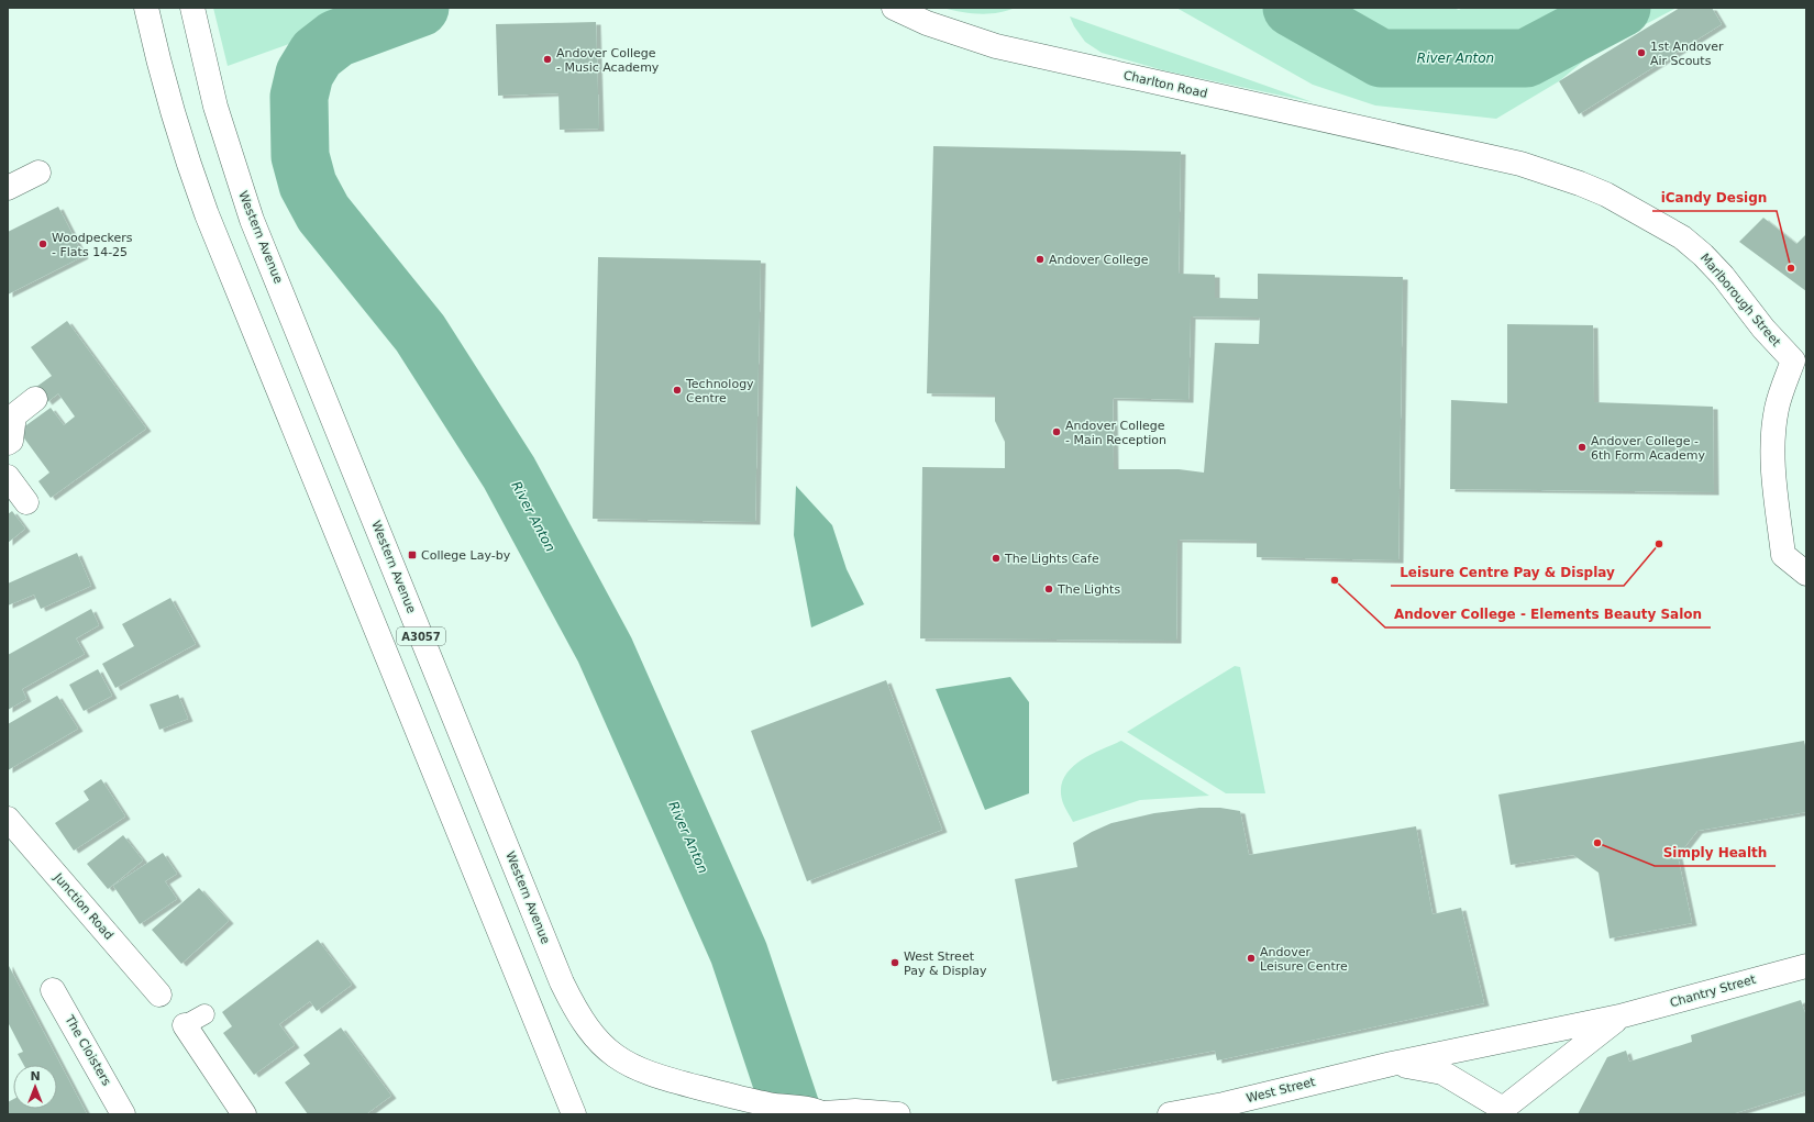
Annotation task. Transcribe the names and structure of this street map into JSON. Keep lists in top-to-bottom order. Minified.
{"streets":{"street":["Charlton Road","Western Avenue","Marlborough Street","A3057","Junction Road","Chantry Street","The Cloisters","West Street"]},"crossings":[["Charlton Road","Marlborough Street"],["Chantry Street","West Street"]],"water":["River Anton"],"places":{"other":["1st Andover Air Scouts","Andover College - Music Academy","Woodpeckers - Flats 14-25","Andover College","iCandy Design","Technology Centre","Andover College - Main Reception","Andover College - 6th Form Academy","Leisure Centre Pay & Display","The Lights Cafe","Andover College - Elements Beauty Salon","The Lights","Simply Health","Andover Leisure Centre","West Street Pay & Display"],"transit":["College Lay-by"]},"north":"top"}
